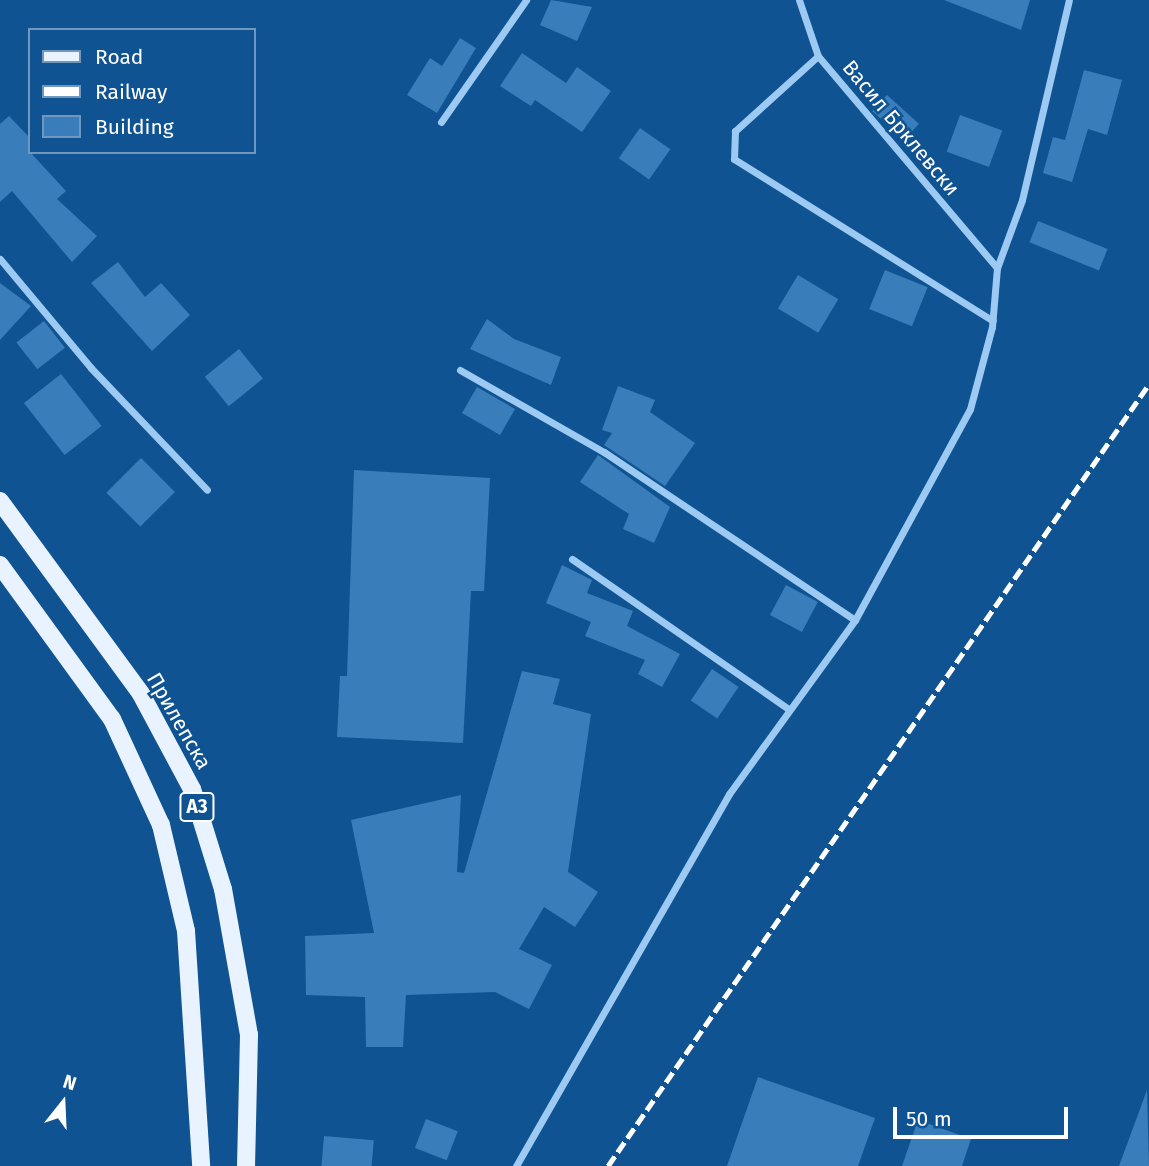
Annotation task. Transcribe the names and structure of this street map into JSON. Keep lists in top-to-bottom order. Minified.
{"streets":{"main road":["Прилепска","A3"],"street":["Васил Брклевски"]},"legend":["Road","Railway","Building"],"scale_bar":"50 m","north":"top"}
